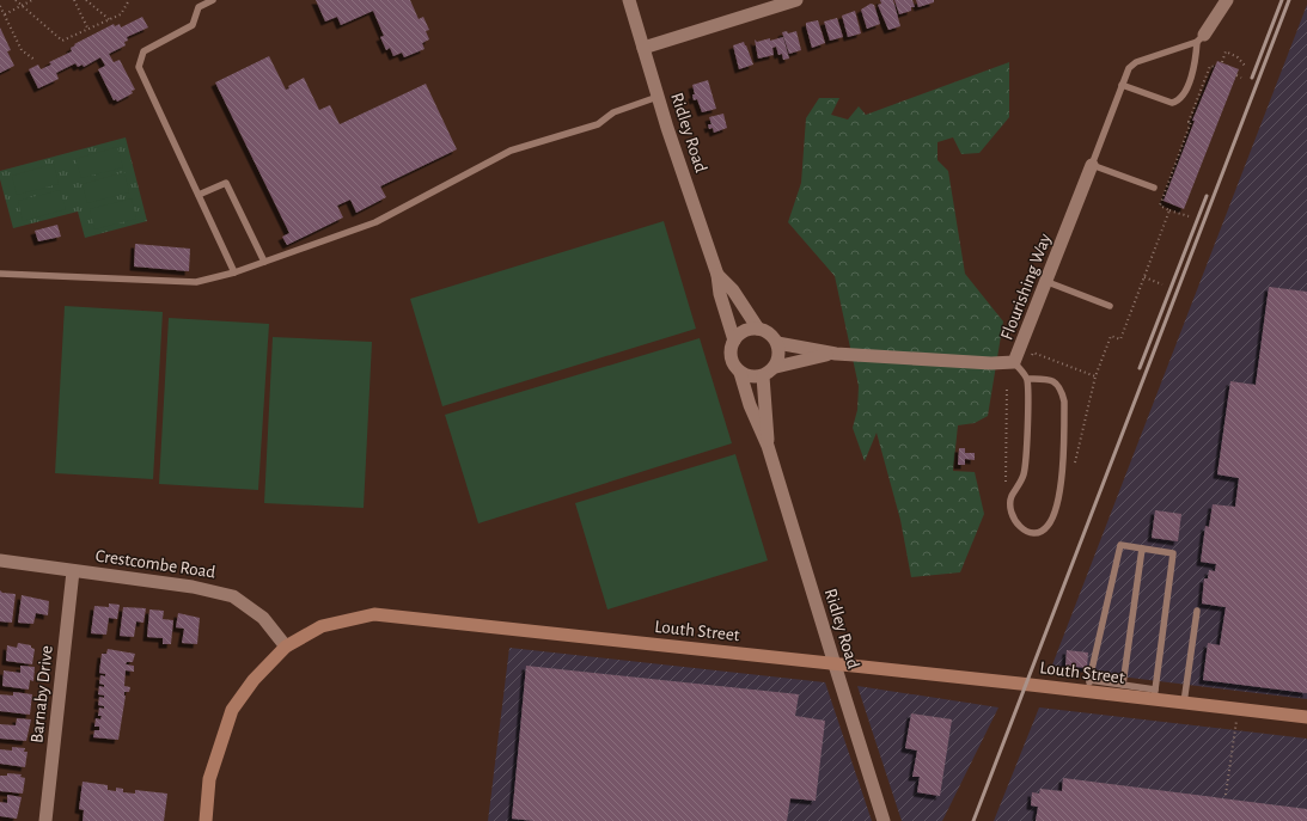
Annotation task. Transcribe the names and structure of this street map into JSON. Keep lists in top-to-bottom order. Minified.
{"streets":{"main road":["Louth Street"],"street":["Ridley Road","Flourishing Way","Crestcombe Road","Barnaby Drive"]},"crossings":[["Ridley Road","Flourishing Way"],["Ridley Road","Louth Street"],["Crestcombe Road","Louth Street"],["Crestcombe Road","Barnaby Drive"]]}
